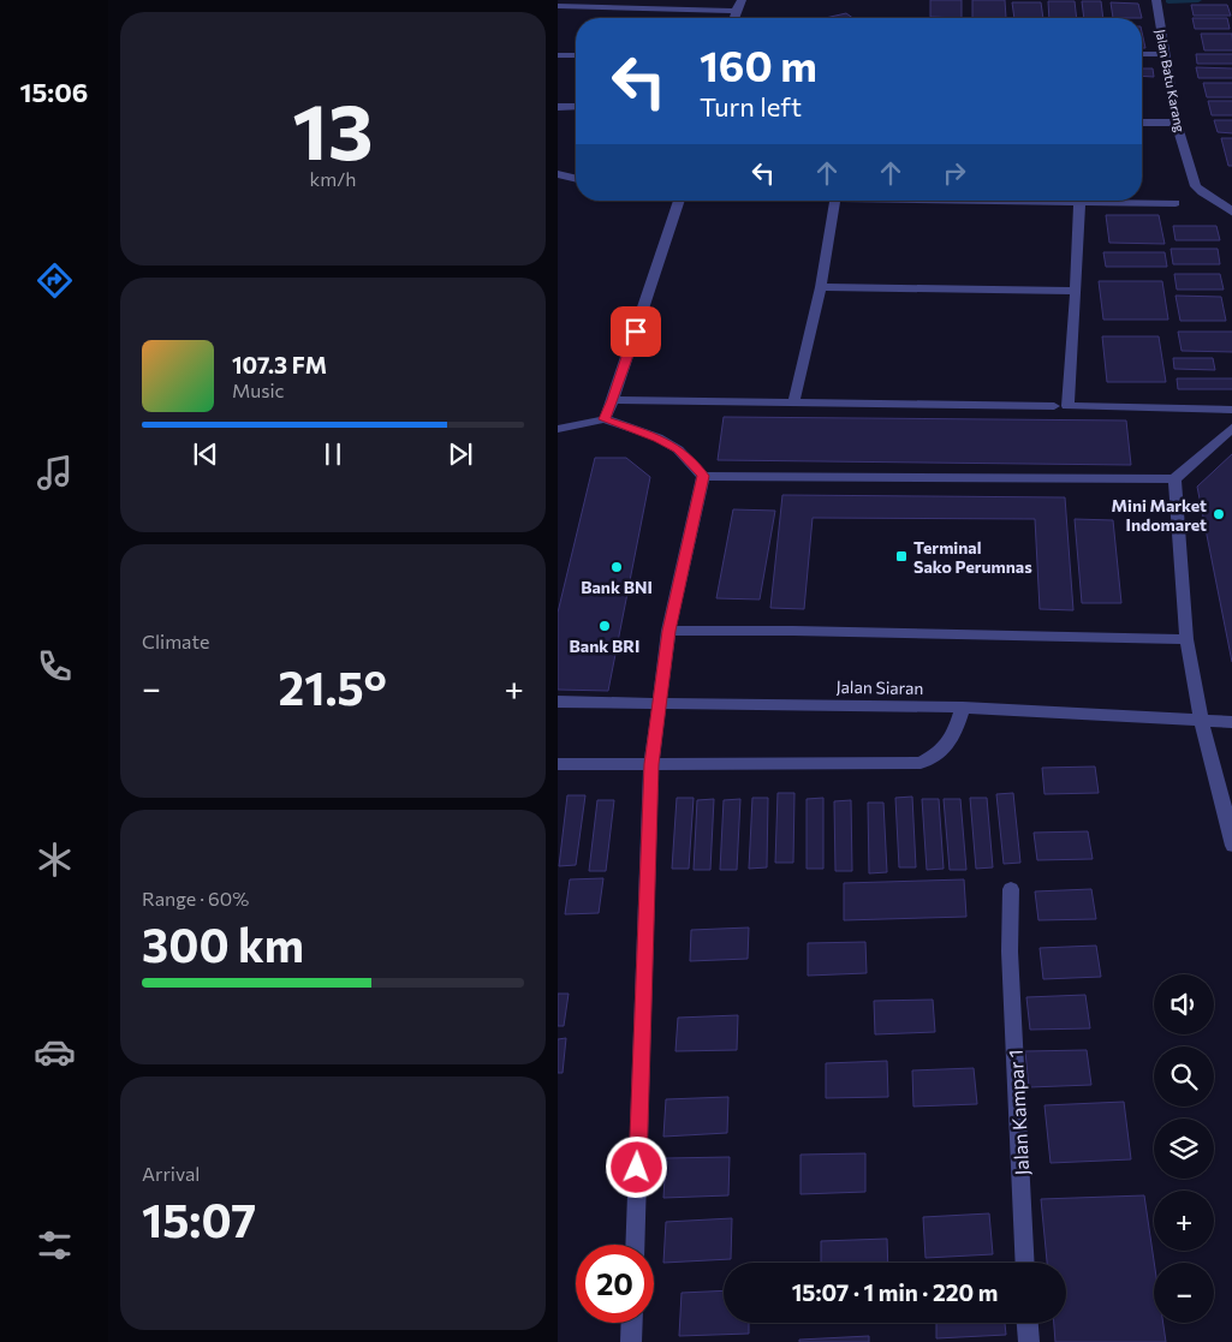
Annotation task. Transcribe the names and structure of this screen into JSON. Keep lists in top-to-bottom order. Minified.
{"streets":{"street":["Jalan Batu Karang","Jalan Siaran","Jalan Kampar 1"]},"places":{"other":["Mini Market Indomaret","Bank BNI","Bank BRI"],"transit":["Terminal Sako Perumnas"]},"page":{"tabs":"15:06","tile":[["13","km/h"],"Climate",["Range · 60%","300 km"],["Arrival","15:07"]],"turn":["160 m","Turn left"],"song":["107.3 FM","Music"],"heat":["−","21.5°","+"],"map_buttons":["+","−"],"limit":"20","trip":"15:07 · 1 min · 220 m"}}
